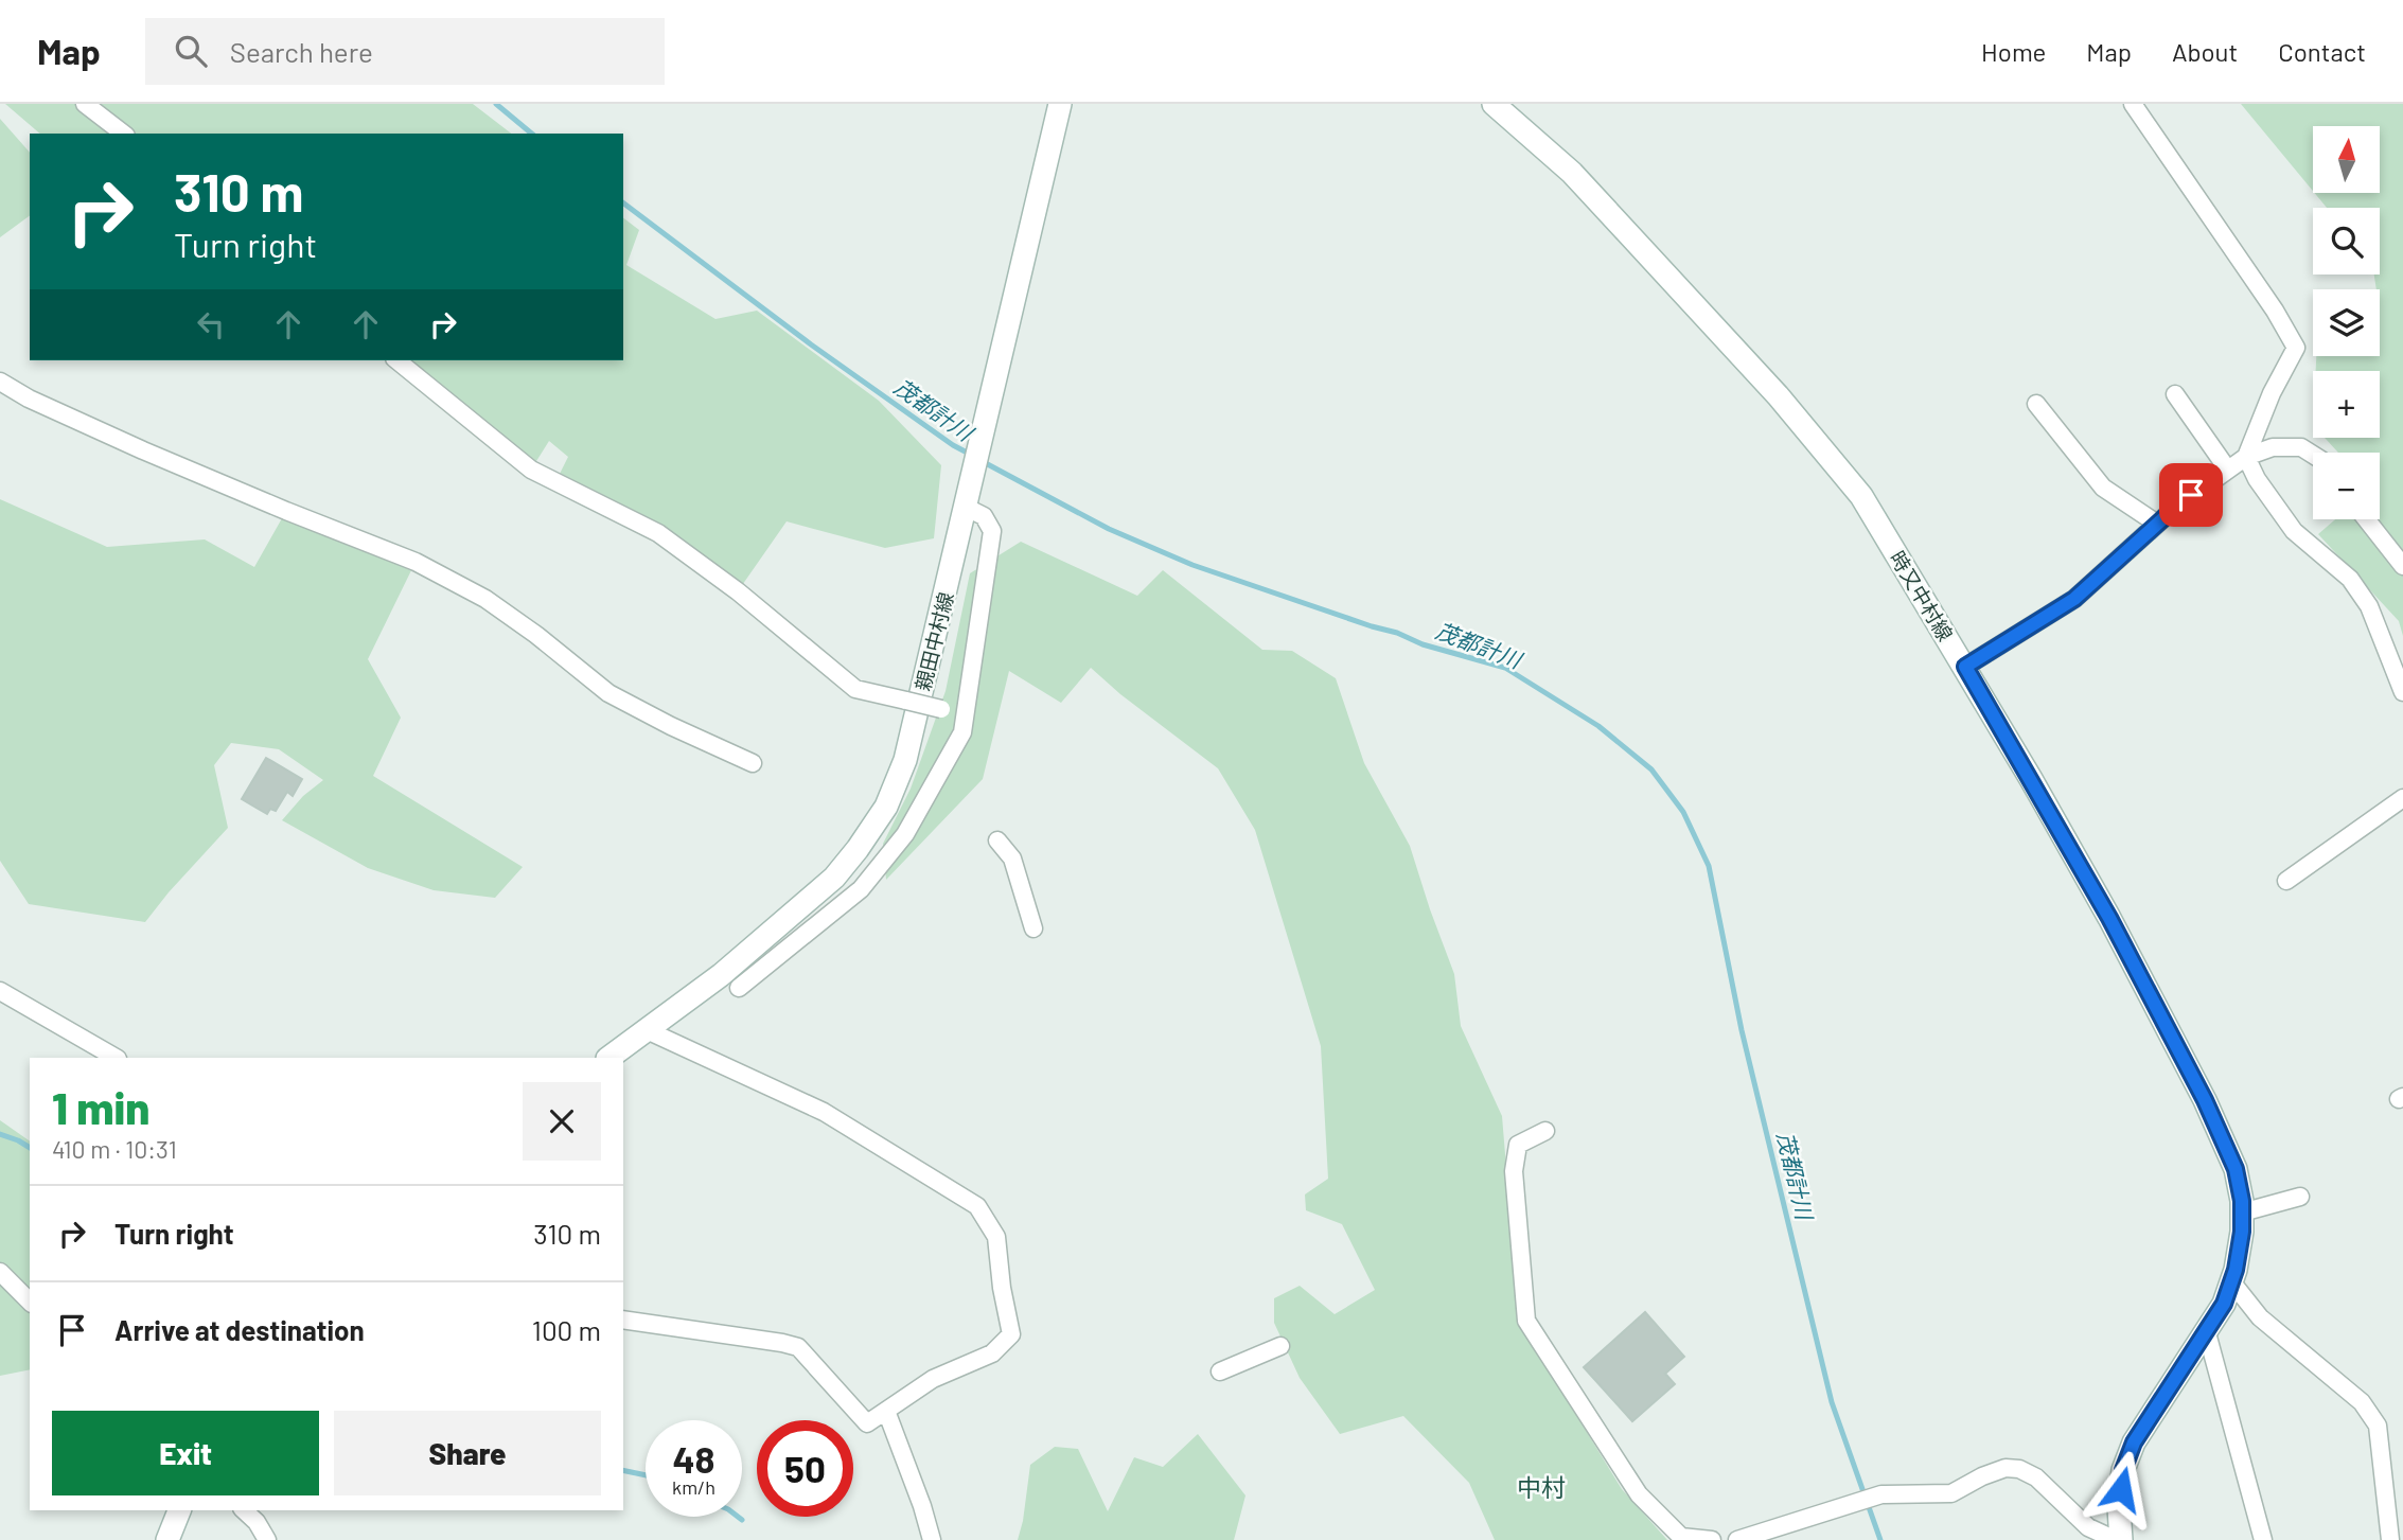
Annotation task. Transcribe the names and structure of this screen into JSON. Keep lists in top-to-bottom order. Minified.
{"streets":{"main road":["時又中村線","親田中村線"]},"districts":["中村"],"water":["茂都計川"],"north":"top","page":{"header":"Map","search":"Search here","nav":["Home","Map","About","Contact"],"map_buttons":["+","−"],"turn":["310 m","Turn right"],"heading":["1 min","410 m · 10:31"],"list":[{"name":"Turn right","value":"310 m"},{"name":"Arrive at destination","value":"100 m"}],"buttons":["Exit","Share"],"speed":"48 km/h","limit":"50"}}
